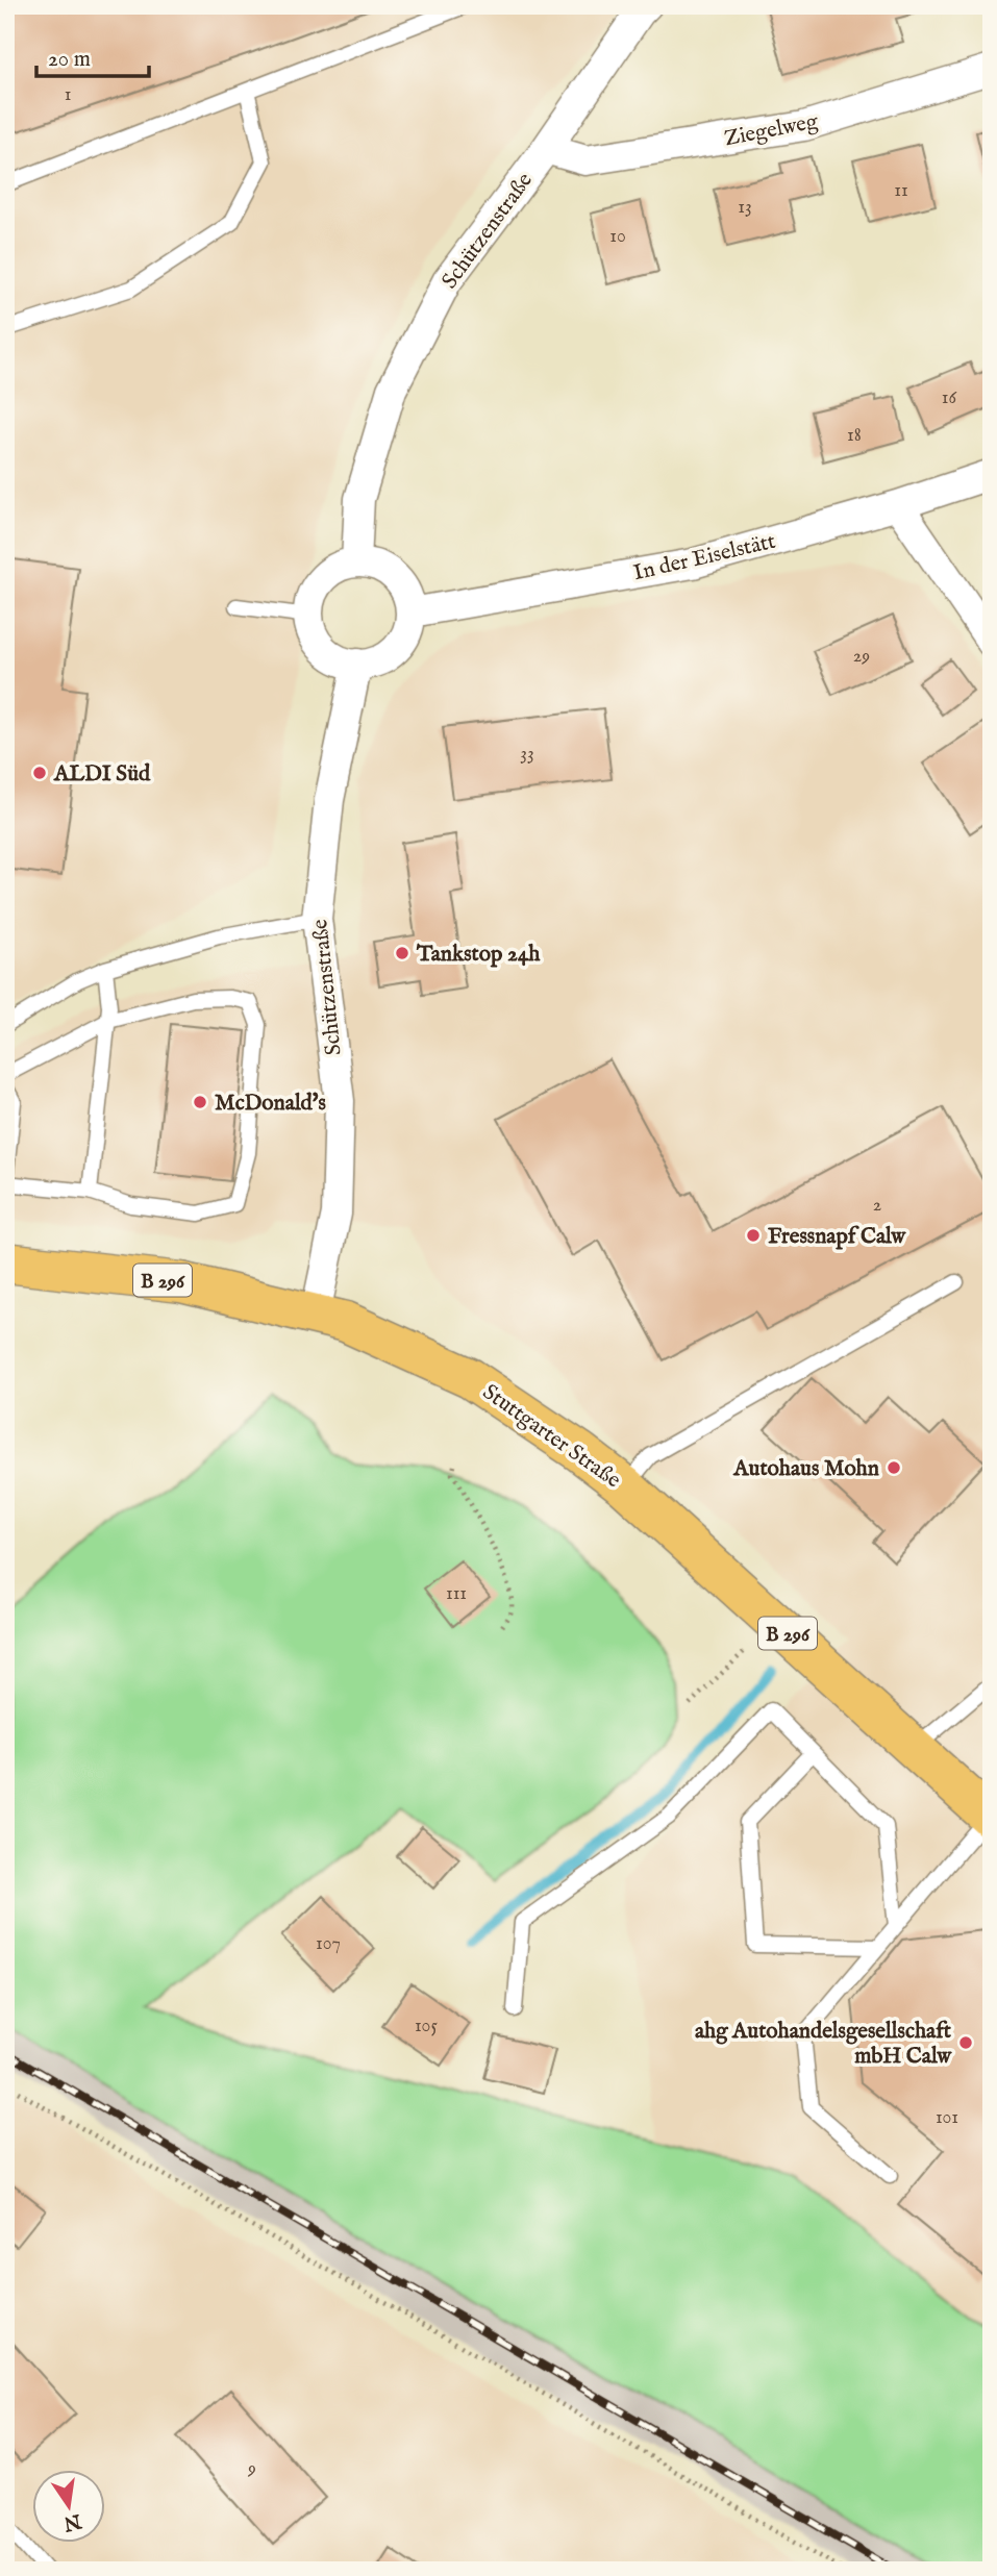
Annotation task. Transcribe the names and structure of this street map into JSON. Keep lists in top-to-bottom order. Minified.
{"streets":{"main road":["B 296","Stuttgarter Straße"],"street":["Ziegelweg","Schützenstraße","In der Eiselstätt"]},"crossings":[["Ziegelweg","Schützenstraße"],["Schützenstraße","In der Eiselstätt"],["Schützenstraße","Stuttgarter Straße"]],"places":["ALDI Süd","Tankstop 24h","McDonald's","Fressnapf Calw","Autohaus Mohn","ahg Autohandelsgesellschaft mbH Calw"],"house_numbers":["1","11","13","10","16","18","29","33","2","111","107","105","101","9"],"scale_bar":"20 m","north":"bottom"}
